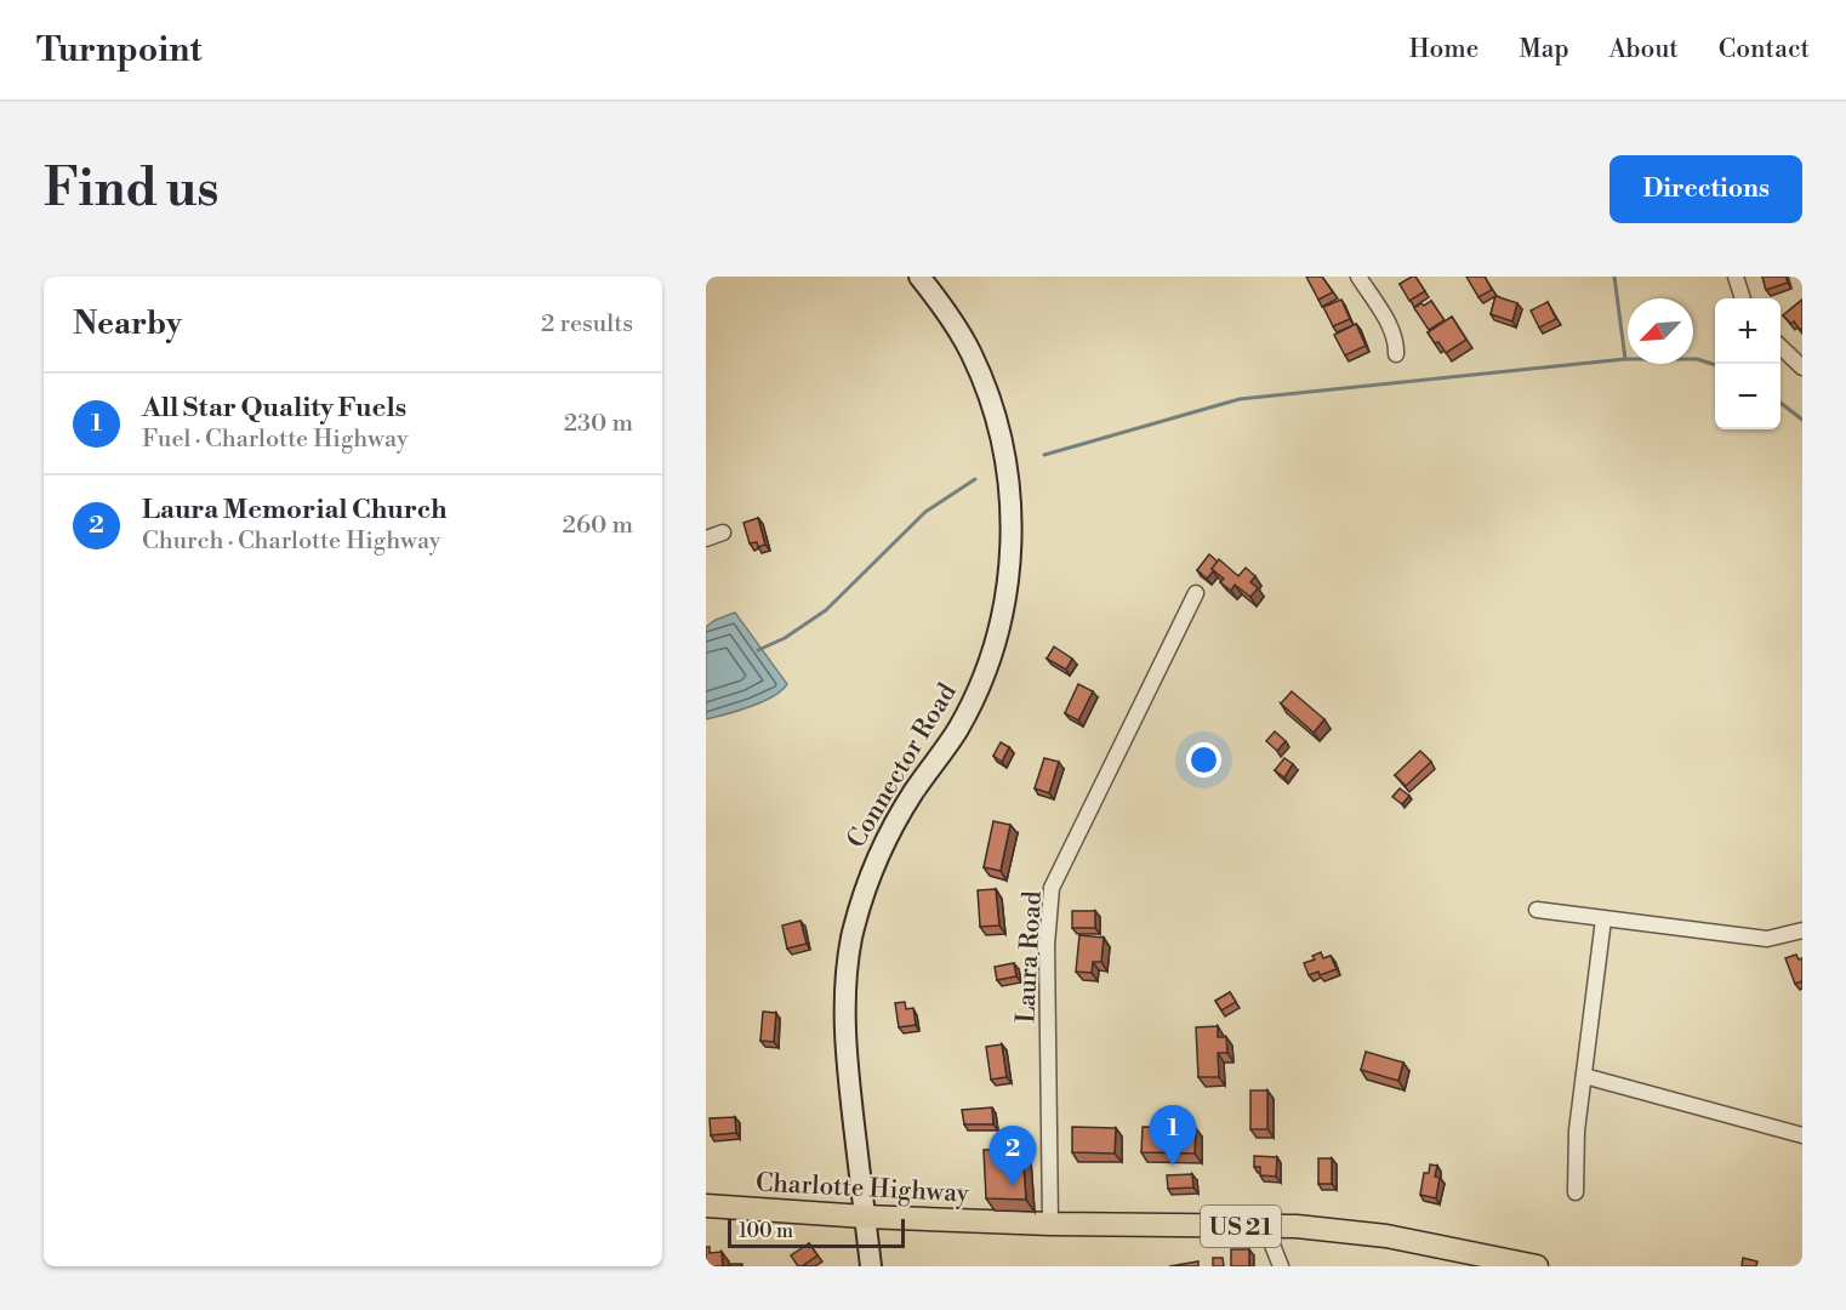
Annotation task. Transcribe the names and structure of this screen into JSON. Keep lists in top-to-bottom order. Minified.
{"streets":{"main road":["Charlotte Highway","US 21"],"street":["Connector Road","Laura Road"]},"crossings":[["Connector Road","Charlotte Highway"],["Laura Road","Charlotte Highway"]],"scale_bar":"100 m","north":"bottom left","page":{"header":"Turnpoint","nav":["Home","Map","About","Contact"],"buttons":"Directions","title":"Find us","heading":["Nearby","2 results"],"map_buttons":["+","−"],"list":[{"mark":"1","name":"All Star Quality Fuels","note":"Fuel · Charlotte Highway","value":"230 m"},{"mark":"2","name":"Laura Memorial Church","note":"Church · Charlotte Highway","value":"260 m"}],"pins":["1","2"],"scale":"100 m"}}
